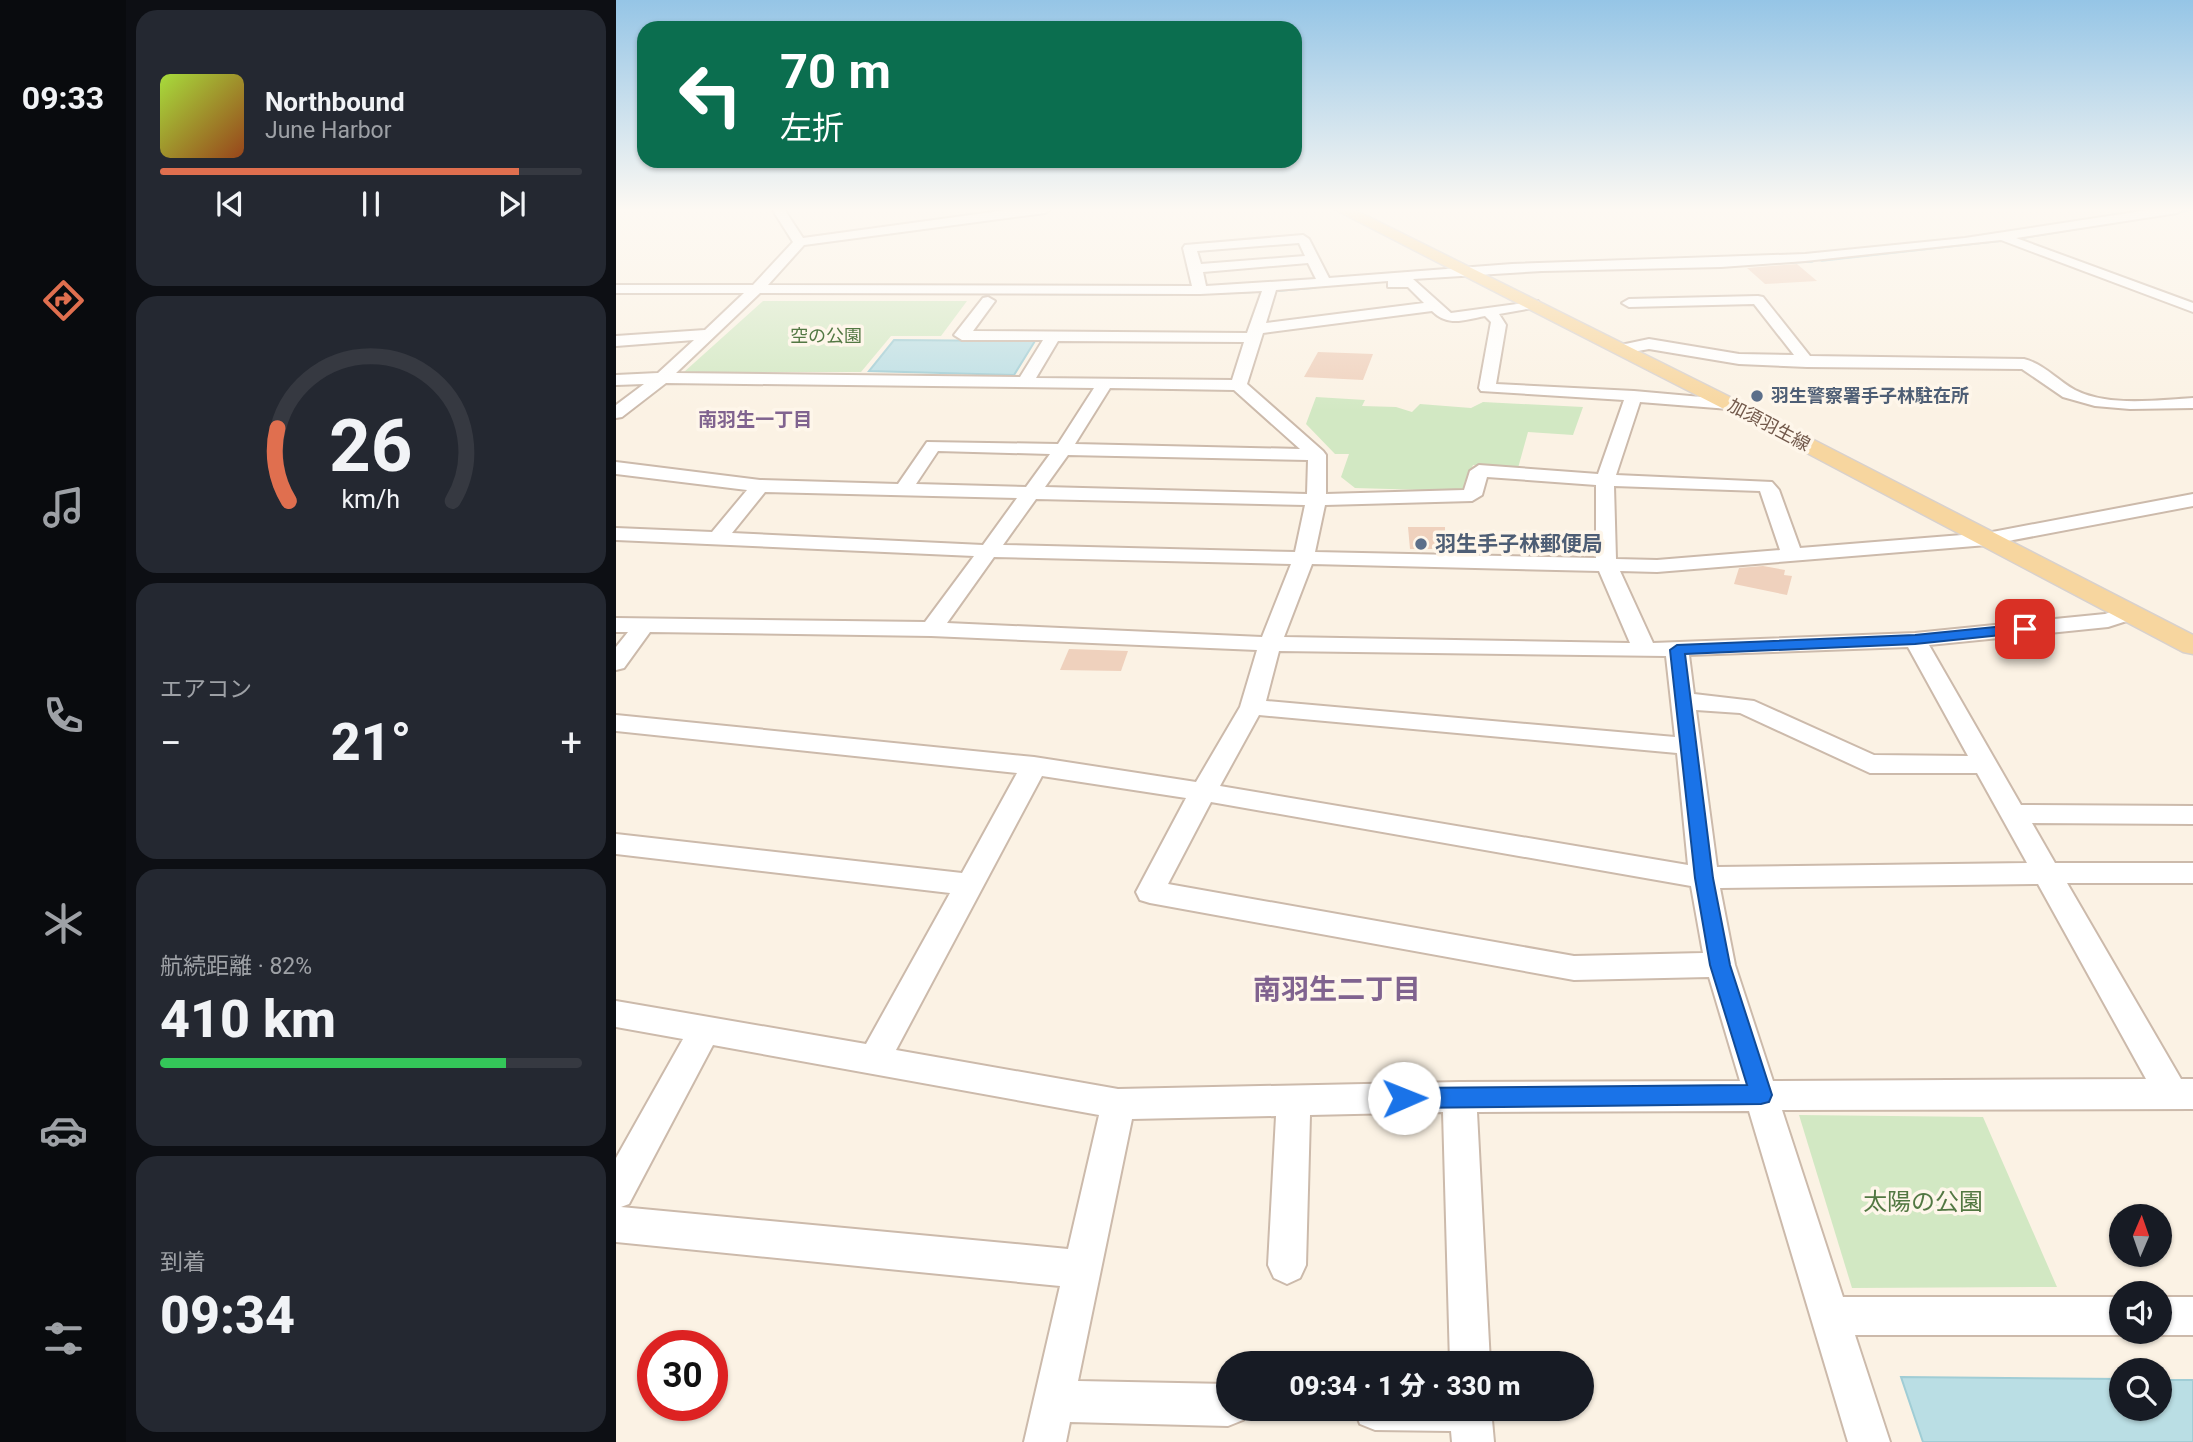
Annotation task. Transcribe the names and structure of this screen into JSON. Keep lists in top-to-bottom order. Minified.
{"streets":{"main road":["加須羽生線"]},"districts":["南羽生一丁目","南羽生二丁目"],"parks":["空の公園","太陽の公園"],"places":["羽生警察署手子林駐在所","羽生手子林郵便局"],"north":"top","page":{"tabs":"09:33","turn":["70 m","左折"],"song":["Northbound","June Harbor"],"tile":["エアコン",["航続距離 · 82%","410 km"],["到着","09:34"]],"heat":["−","21°","+"],"limit":"30","trip":"09:34 · 1 分 · 330 m","gauge":["26","km/h"]}}
